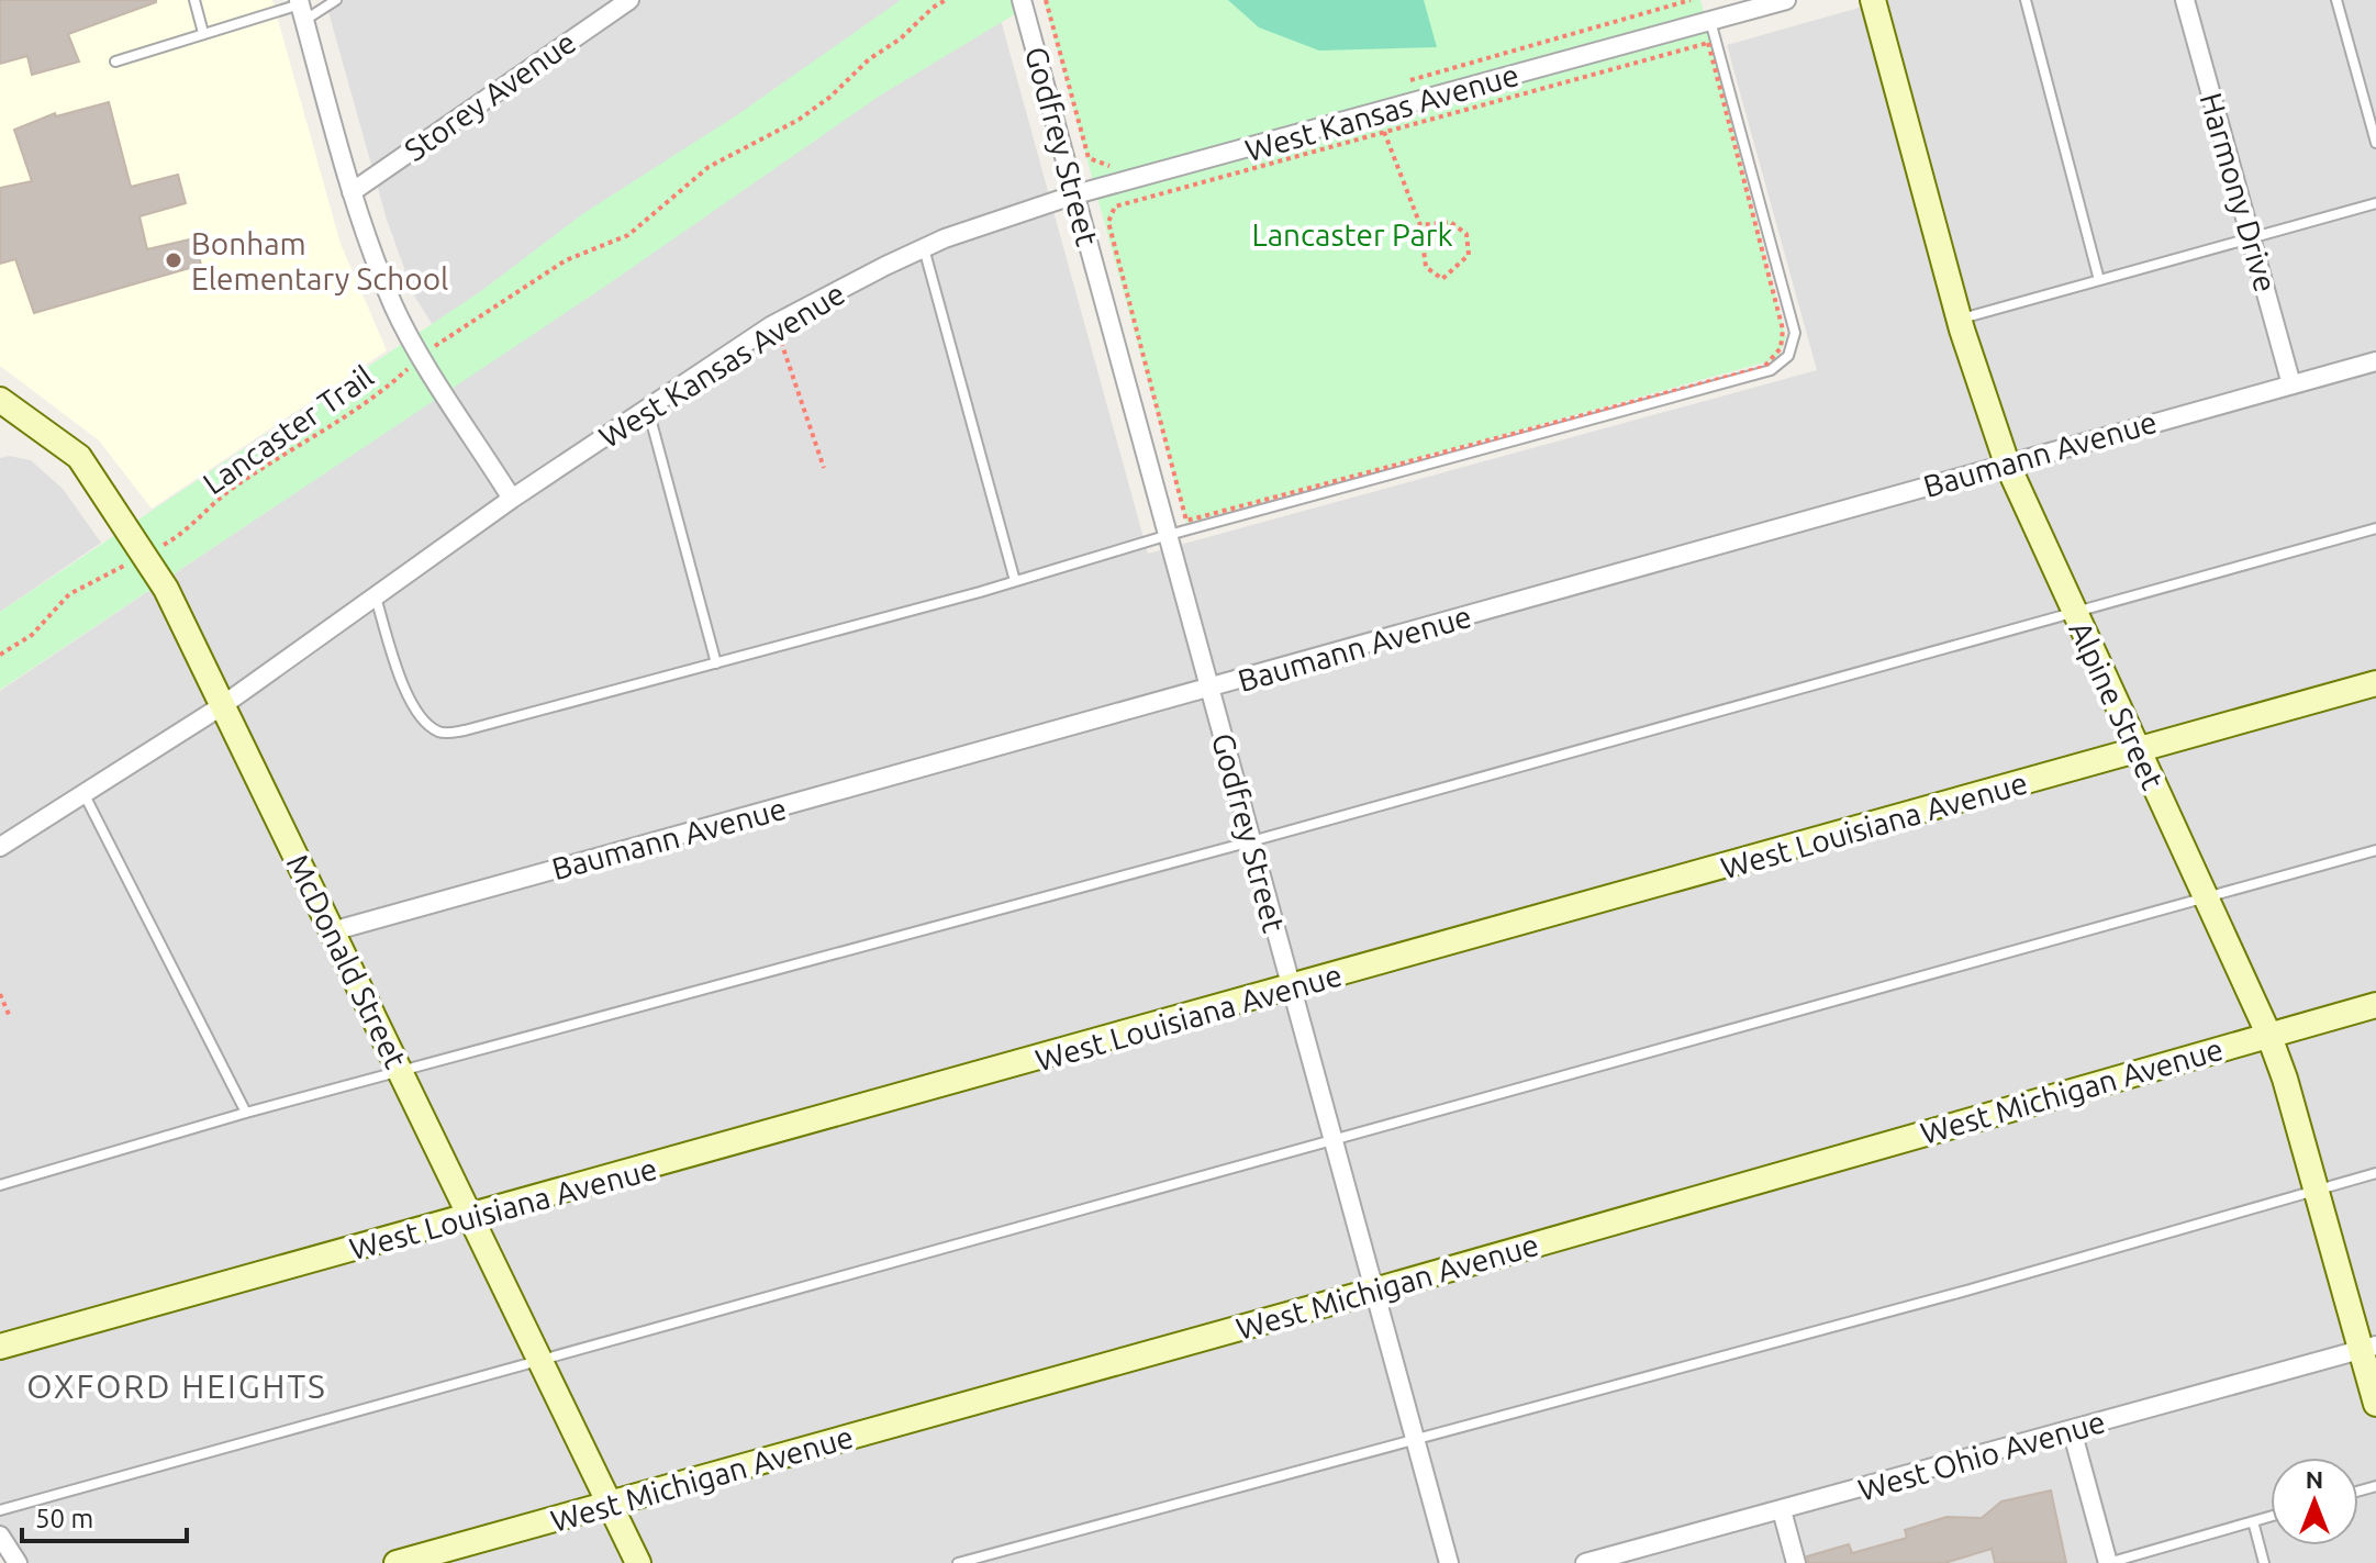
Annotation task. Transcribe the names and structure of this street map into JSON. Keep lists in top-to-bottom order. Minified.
{"streets":{"street":["Storey Avenue","West Kansas Avenue","Godfrey Street","Harmony Drive","Baumann Avenue","Alpine Street","West Louisiana Avenue","McDonald Street","West Michigan Avenue","West Ohio Avenue"],"path":["Lancaster Trail"]},"crossings":[["West Kansas Avenue","Godfrey Street"],["West Kansas Avenue","McDonald Street"],["Godfrey Street","Baumann Avenue"],["Godfrey Street","West Louisiana Avenue"],["Godfrey Street","West Michigan Avenue"],["Harmony Drive","Baumann Avenue"],["Lancaster Trail","McDonald Street"],["Baumann Avenue","Alpine Street"],["Baumann Avenue","McDonald Street"],["Alpine Street","West Louisiana Avenue"],["Alpine Street","West Michigan Avenue"],["Alpine Street","West Ohio Avenue"],["West Louisiana Avenue","McDonald Street"],["McDonald Street","West Michigan Avenue"]],"districts":["OXFORD HEIGHTS"],"parks":["Lancaster Park"],"places":["Bonham Elementary School"],"scale_bar":"50 m","north":"top"}
